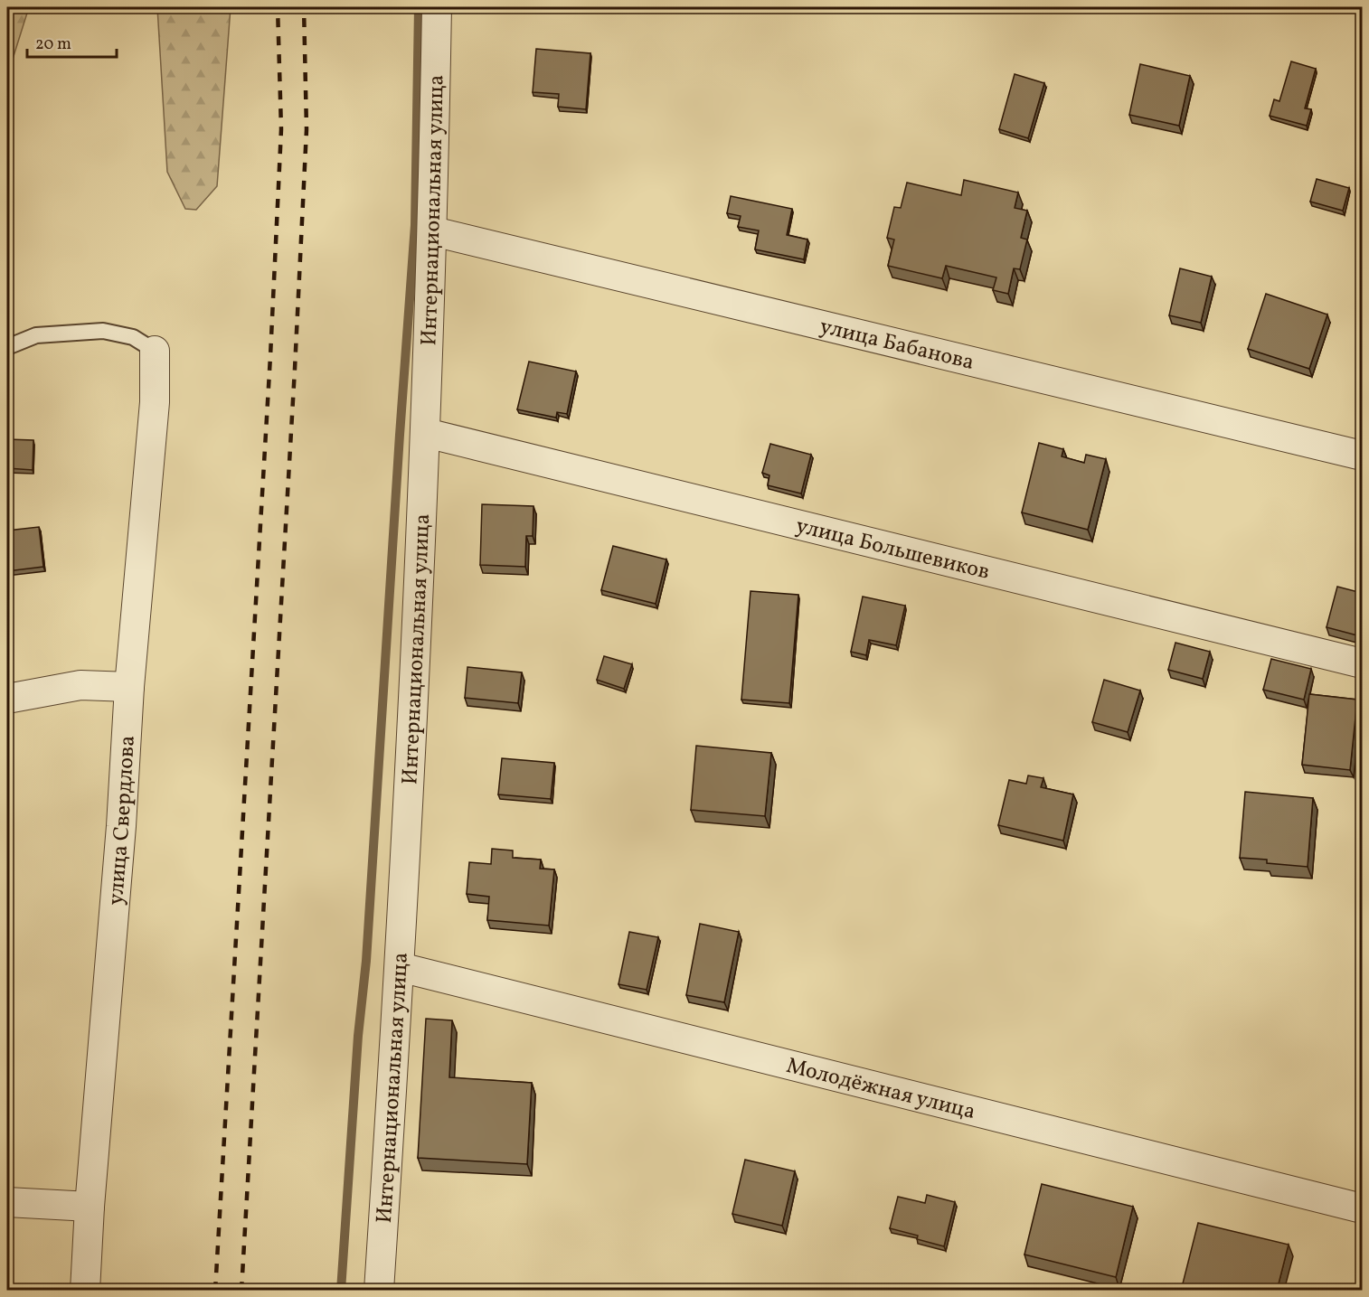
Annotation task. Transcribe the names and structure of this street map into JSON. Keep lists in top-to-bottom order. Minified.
{"streets":{"street":["Интернациональная улица","улица Бабанова","улица Большевиков","улица Свердлова","Молодёжная улица"]},"crossings":[["Интернациональная улица","улица Бабанова"],["Интернациональная улица","улица Большевиков"],["Интернациональная улица","Молодёжная улица"]],"scale_bar":"20 m"}
